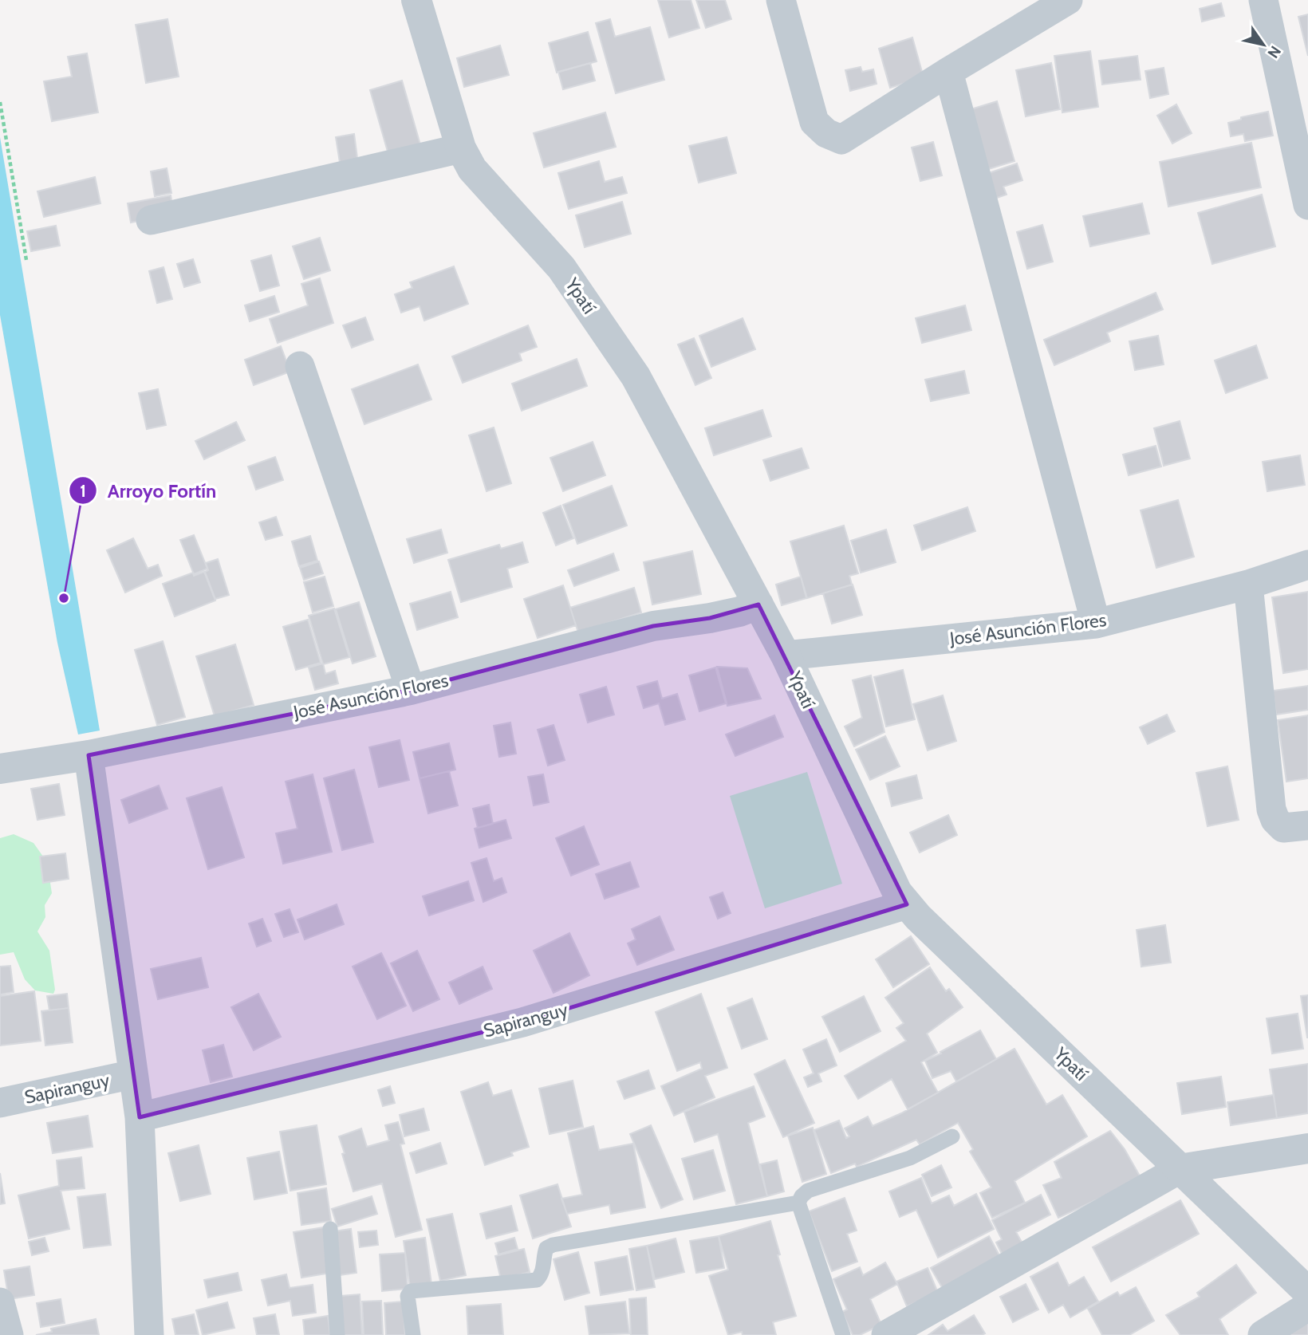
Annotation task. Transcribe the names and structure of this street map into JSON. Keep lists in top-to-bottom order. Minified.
{"streets":{"street":["Ypatí","José Asunción Flores","Sapiranguy"]},"crossings":[["Ypatí","José Asunción Flores"],["Ypatí","Sapiranguy"]],"places":["Arroyo Fortín"],"north":"bottom right"}
